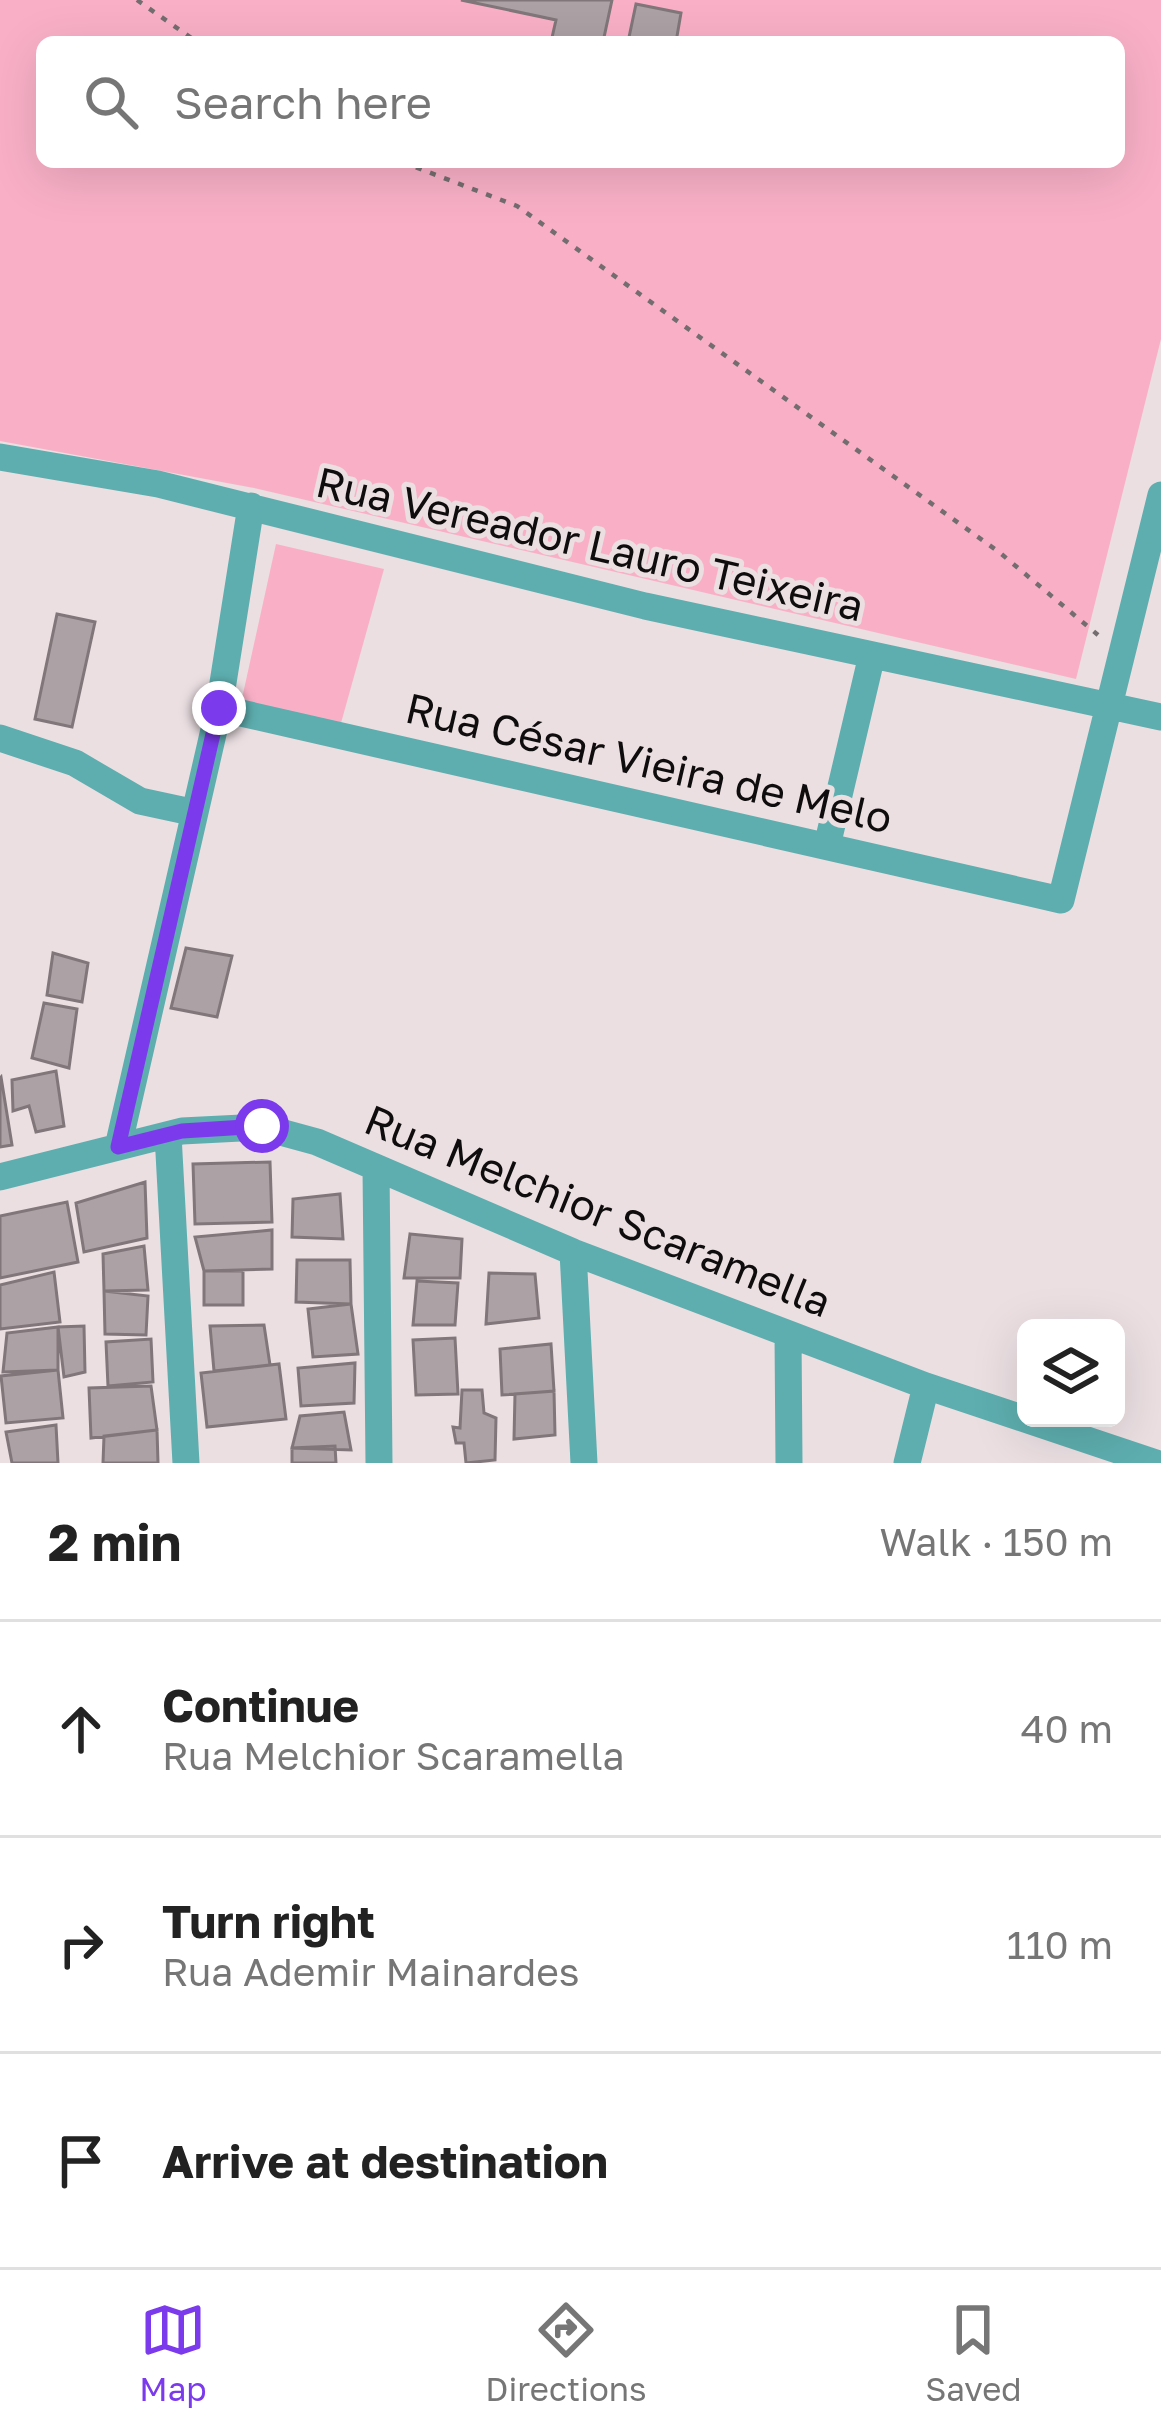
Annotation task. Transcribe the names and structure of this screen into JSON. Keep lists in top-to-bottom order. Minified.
{"streets":{"street":["Rua Vereador Lauro Teixeira","Rua César Vieira de Melo","Rua Melchior Scaramella"]},"crossings":[["Rua Vereador Lauro Teixeira","Rua César Vieira de Melo"]],"page":{"search":"Search here","heading":["2 min","Walk · 150 m"],"list":[["Continue","Rua Melchior Scaramella","40 m"],["Turn right","Rua Ademir Mainardes","110 m"],"Arrive at destination"],"nav":["Map","Directions","Saved"]}}
